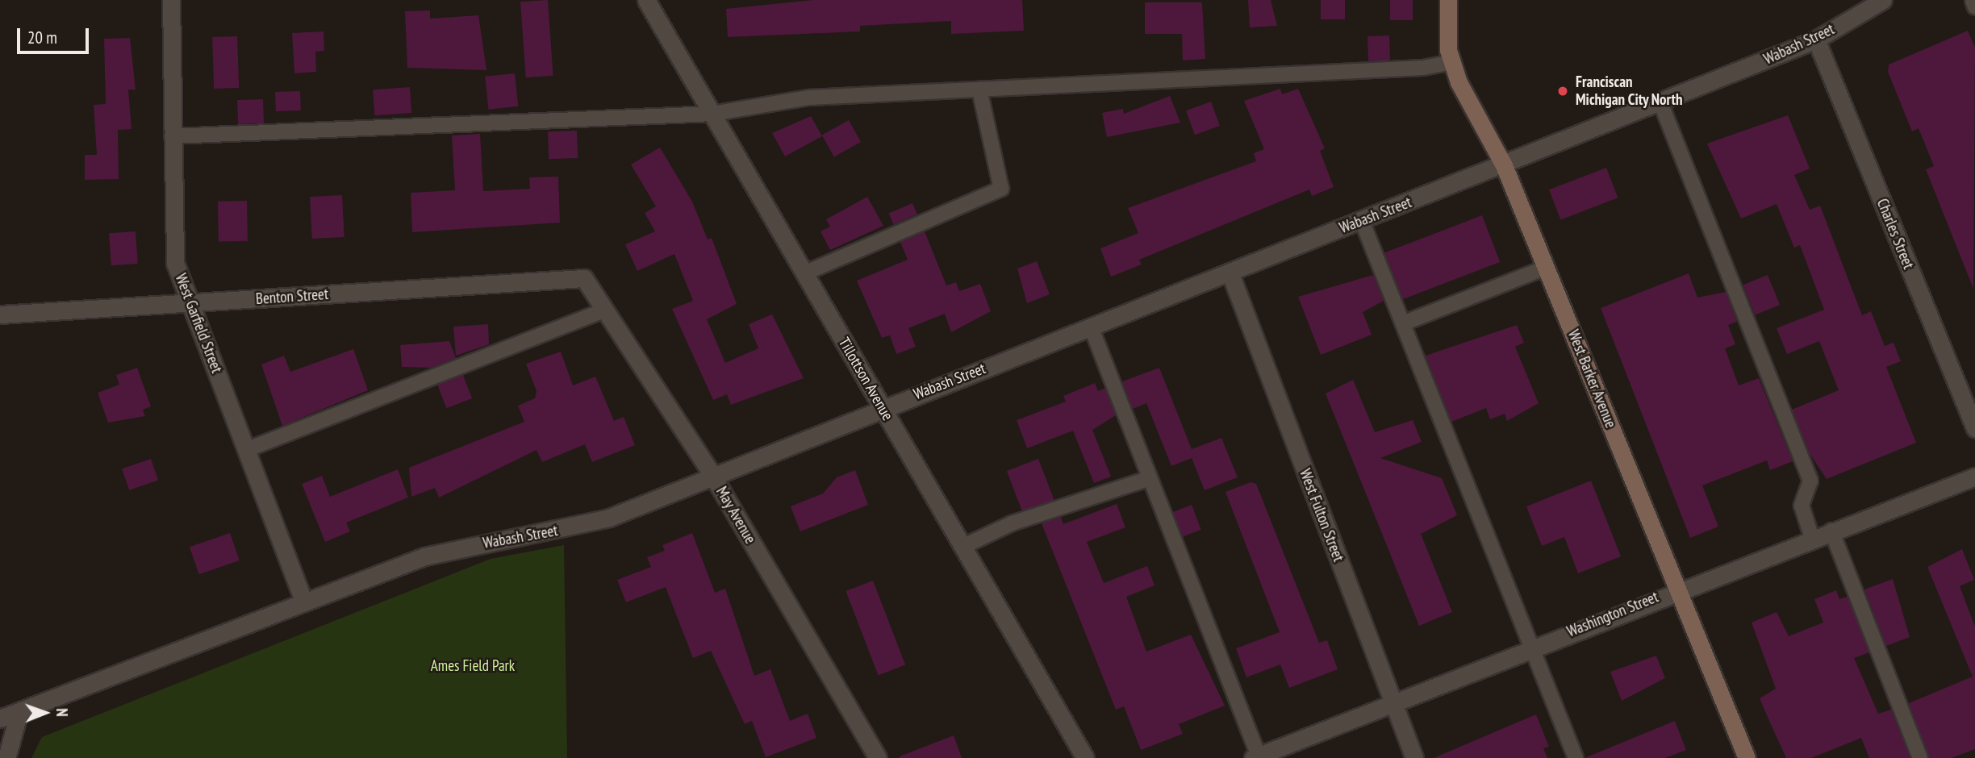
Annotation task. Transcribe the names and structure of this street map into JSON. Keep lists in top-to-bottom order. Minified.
{"streets":{"street":["Wabash Street","Charles Street","Benton Street","West Garfield Street","Tillottson Avenue","West Barker Avenue","May Avenue","West Fulton Street","Washington Street"]},"crossings":[["Wabash Street","Charles Street"],["Wabash Street","West Garfield Street"],["Wabash Street","Tillottson Avenue"],["Wabash Street","West Barker Avenue"],["Wabash Street","May Avenue"],["Wabash Street","West Fulton Street"],["Benton Street","West Garfield Street"],["Benton Street","May Avenue"],["West Barker Avenue","Washington Street"],["West Fulton Street","Washington Street"]],"parks":["Ames Field Park"],"places":["Franciscan Michigan City North"],"scale_bar":"20 m","north":"right"}
